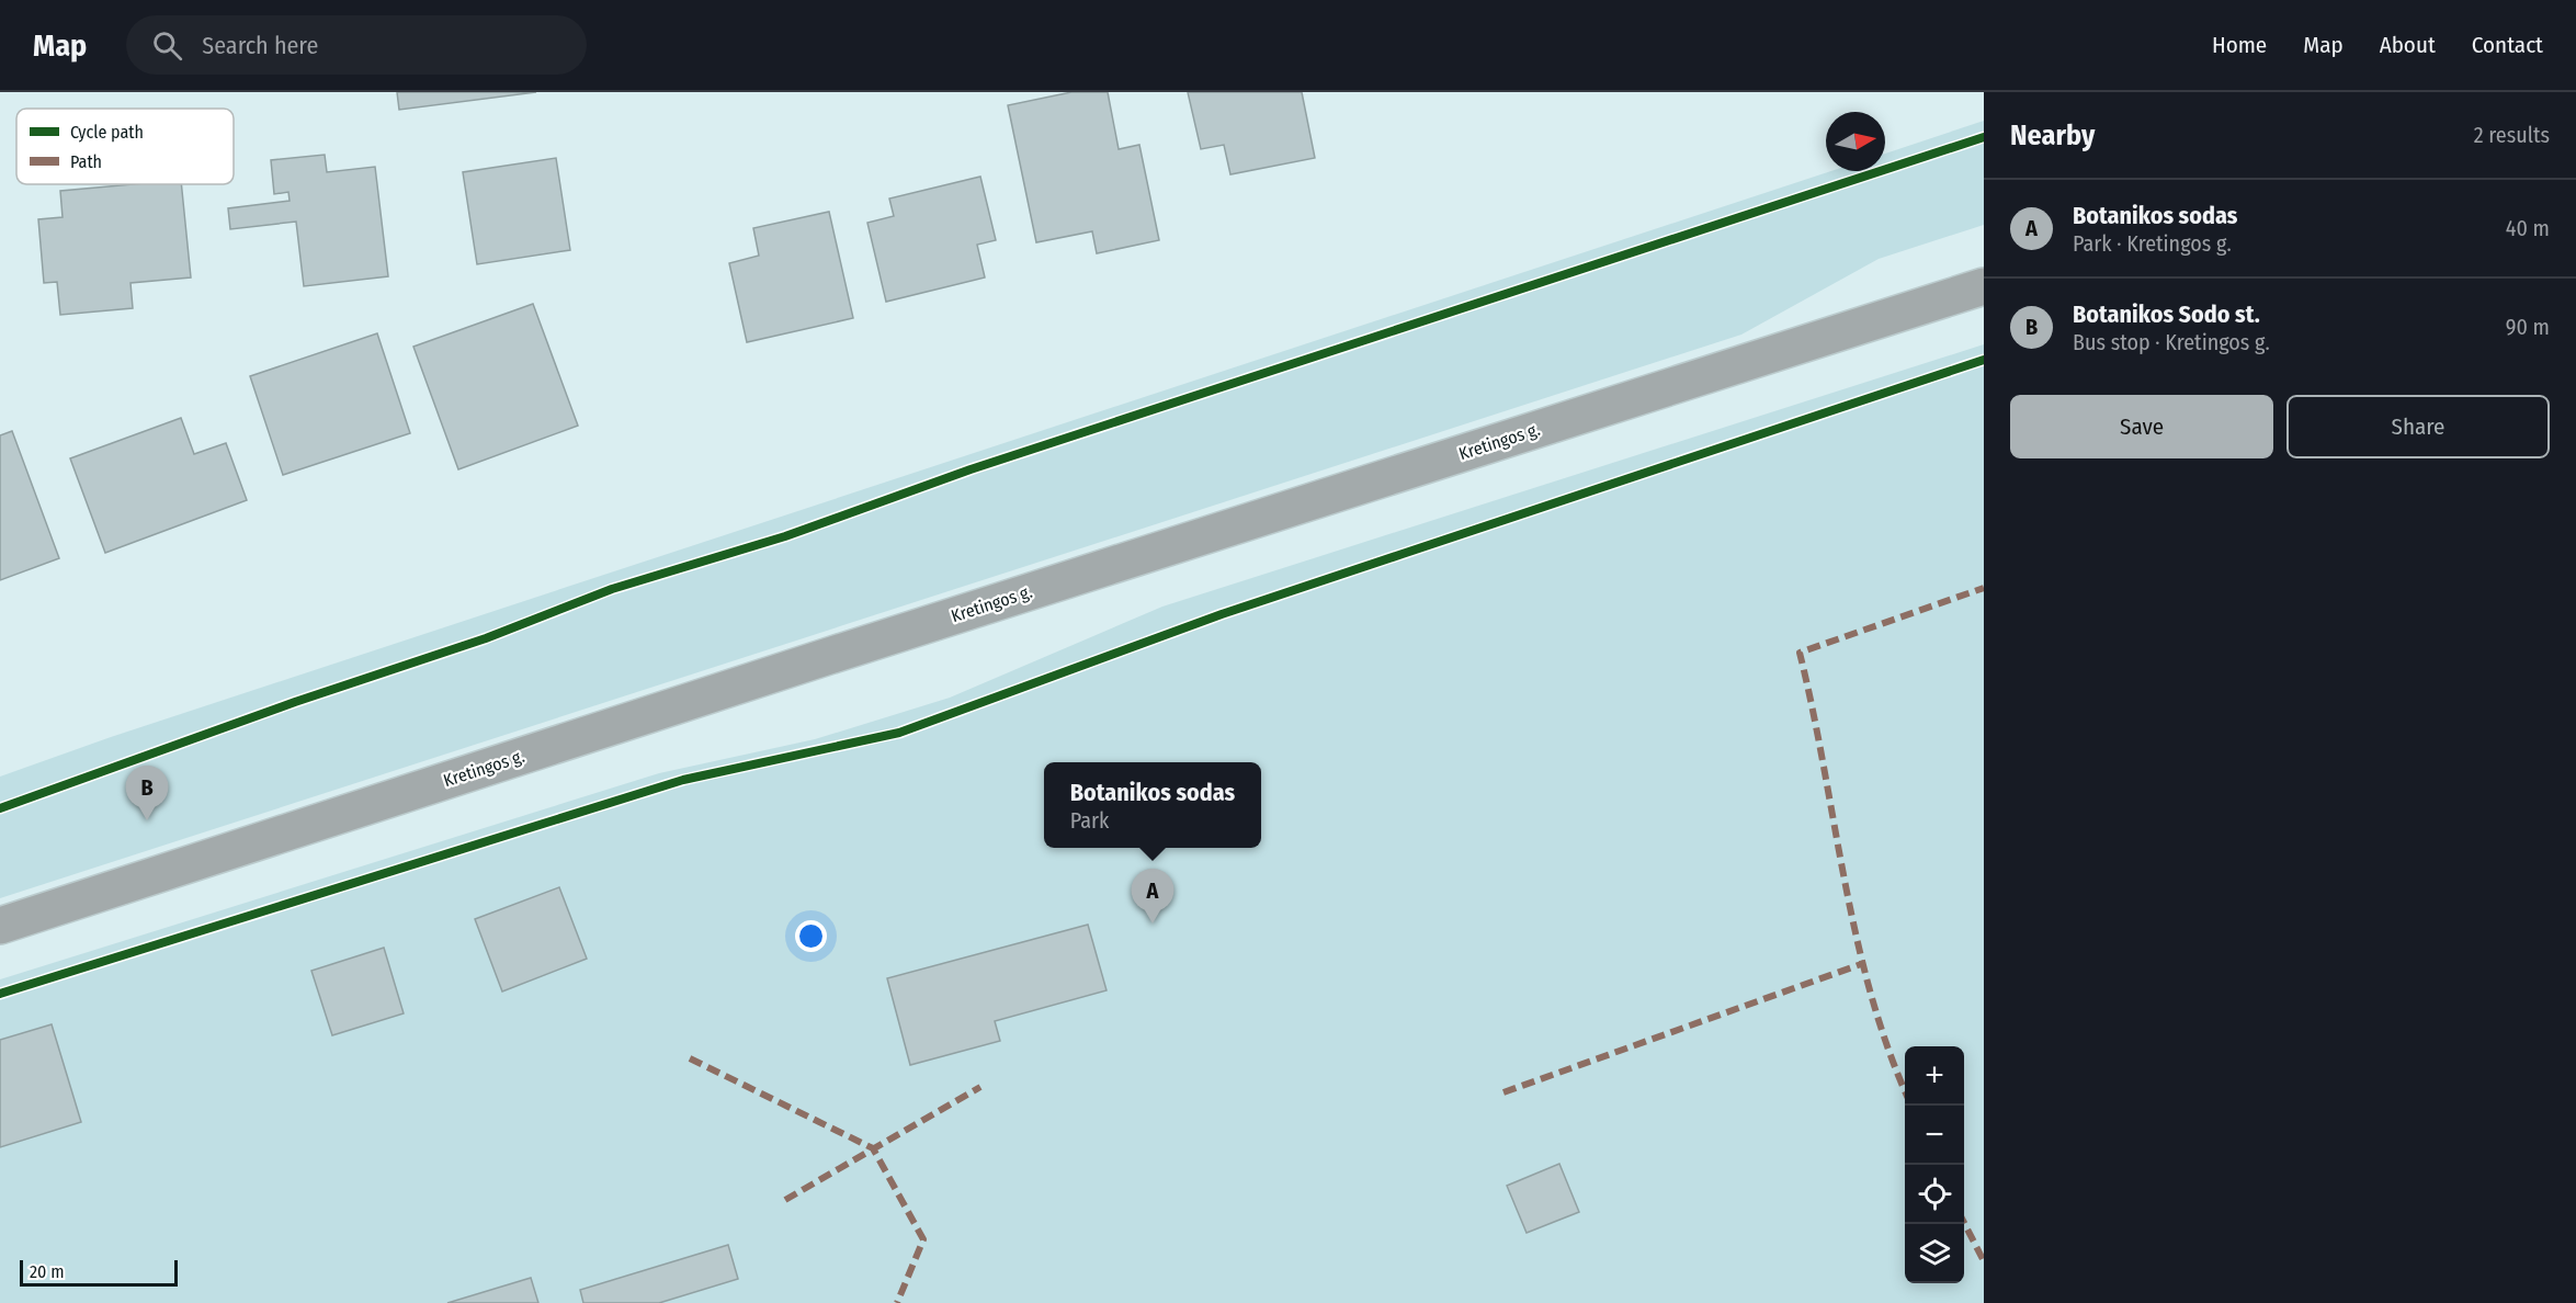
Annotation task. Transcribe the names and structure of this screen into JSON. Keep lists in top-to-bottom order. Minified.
{"streets":{"street":["Kretingos g."]},"legend":["Cycle path","Path"],"scale_bar":"20 m","north":"right","page":{"header":"Map","search":"Search here","nav":["Home","Map","About","Contact"],"heading":["Nearby","2 results"],"list":[{"mark":"A","name":"Botanikos sodas","note":"Park · Kretingos g.","value":"40 m"},{"mark":"B","name":"Botanikos Sodo st.","note":"Bus stop · Kretingos g.","value":"90 m"}],"buttons":["Save","Share"],"popup":["Botanikos sodas","Park"],"pins":["B","A"],"map_buttons":["+","−"],"scale":"20 m"}}
